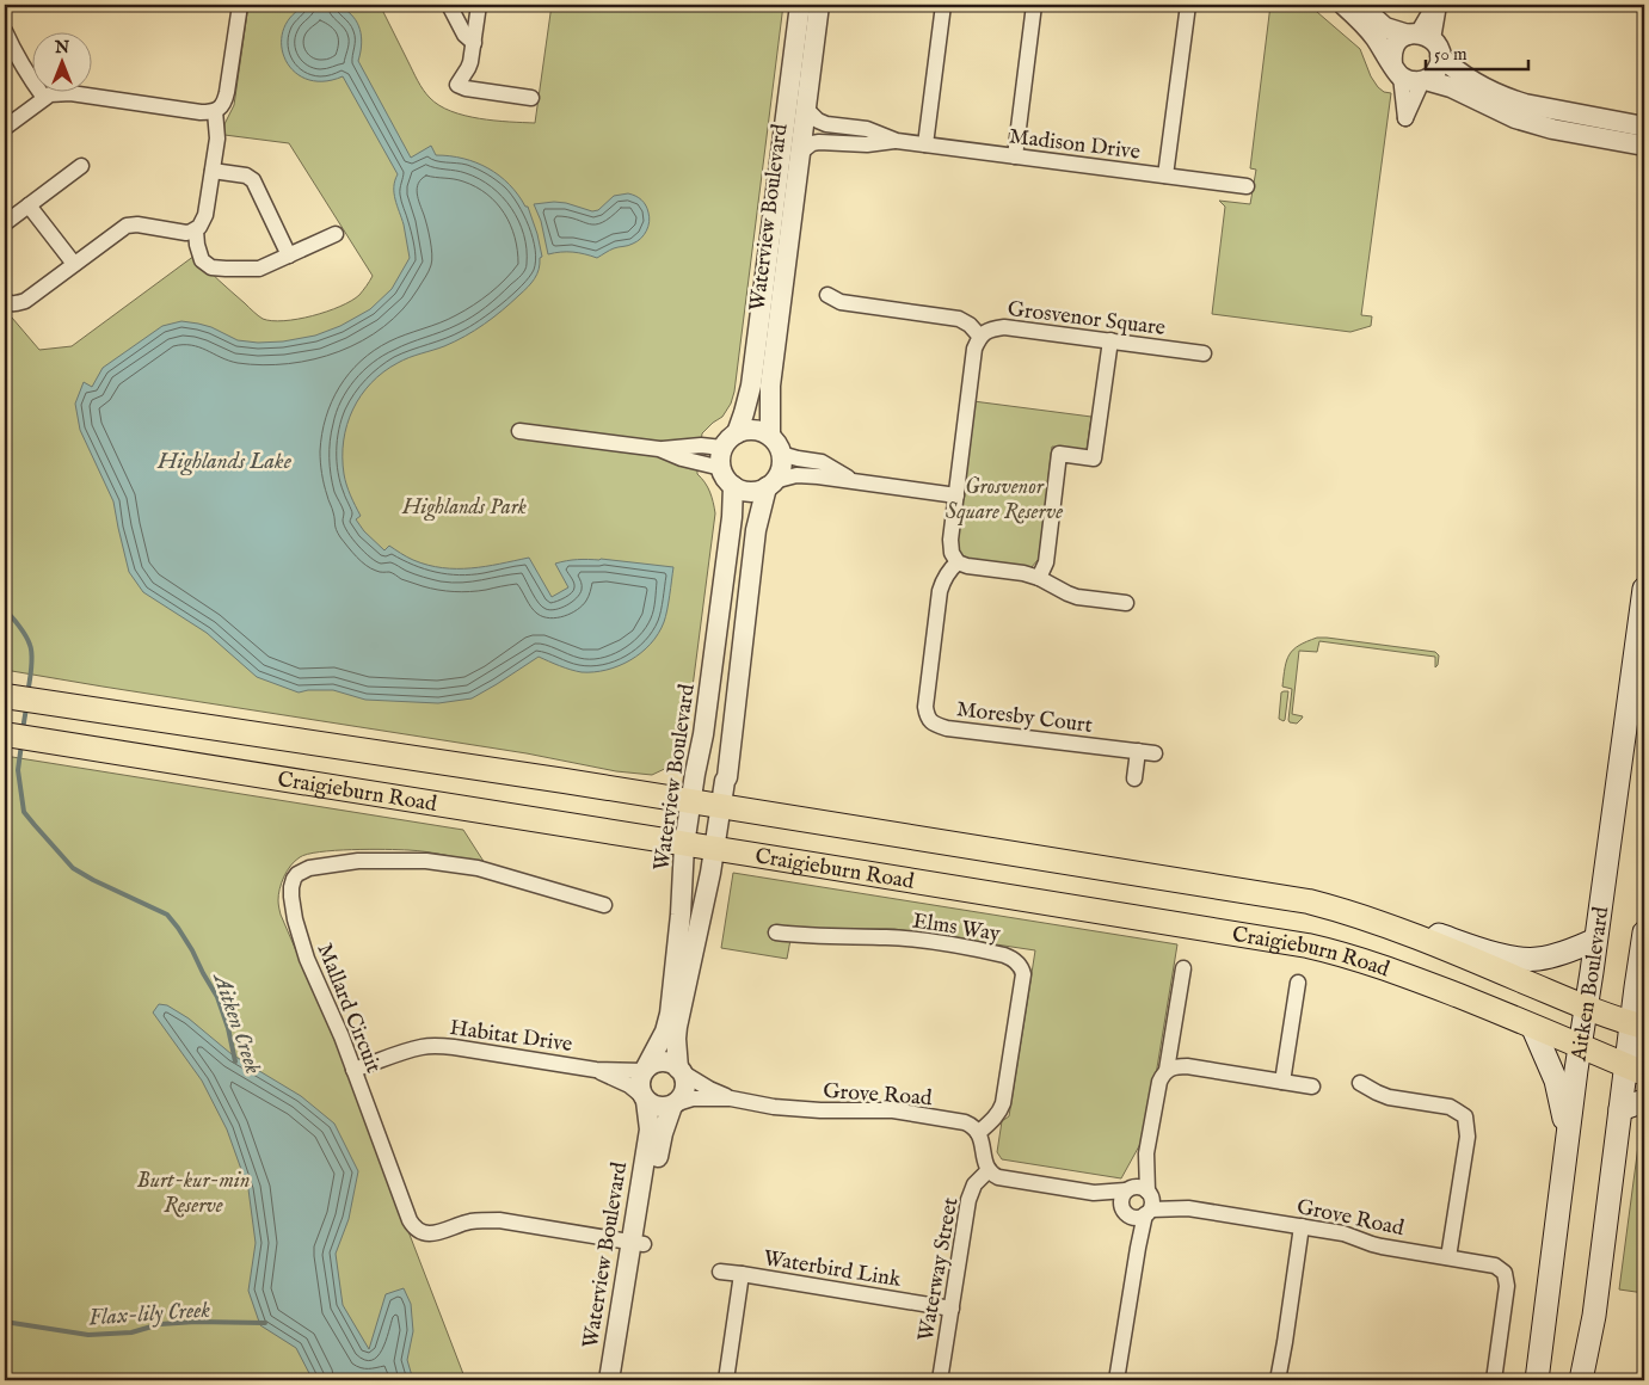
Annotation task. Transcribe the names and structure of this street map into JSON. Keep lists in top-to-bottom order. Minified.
{"streets":{"main road":["Craigieburn Road","Aitken Boulevard"],"street":["Madison Drive","Waterview Boulevard","Grosvenor Square","Moresby Court","Elms Way","Mallard Circuit","Habitat Drive","Grove Road","Waterbird Link","Waterway Street"]},"crossings":[["Madison Drive","Waterview Boulevard"],["Waterview Boulevard","Craigieburn Road"],["Waterview Boulevard","Mallard Circuit"],["Waterview Boulevard","Habitat Drive"],["Waterview Boulevard","Grove Road"],["Grosvenor Square","Moresby Court"],["Craigieburn Road","Aitken Boulevard"],["Elms Way","Grove Road"],["Mallard Circuit","Habitat Drive"],["Habitat Drive","Grove Road"],["Waterbird Link","Waterway Street"]],"water":["Highlands Lake","Aitken Creek","Flax-lily Creek"],"parks":["Grosvenor Square Reserve","Highlands Park","Burt-kur-min Reserve"],"scale_bar":"50 m","north":"top"}
